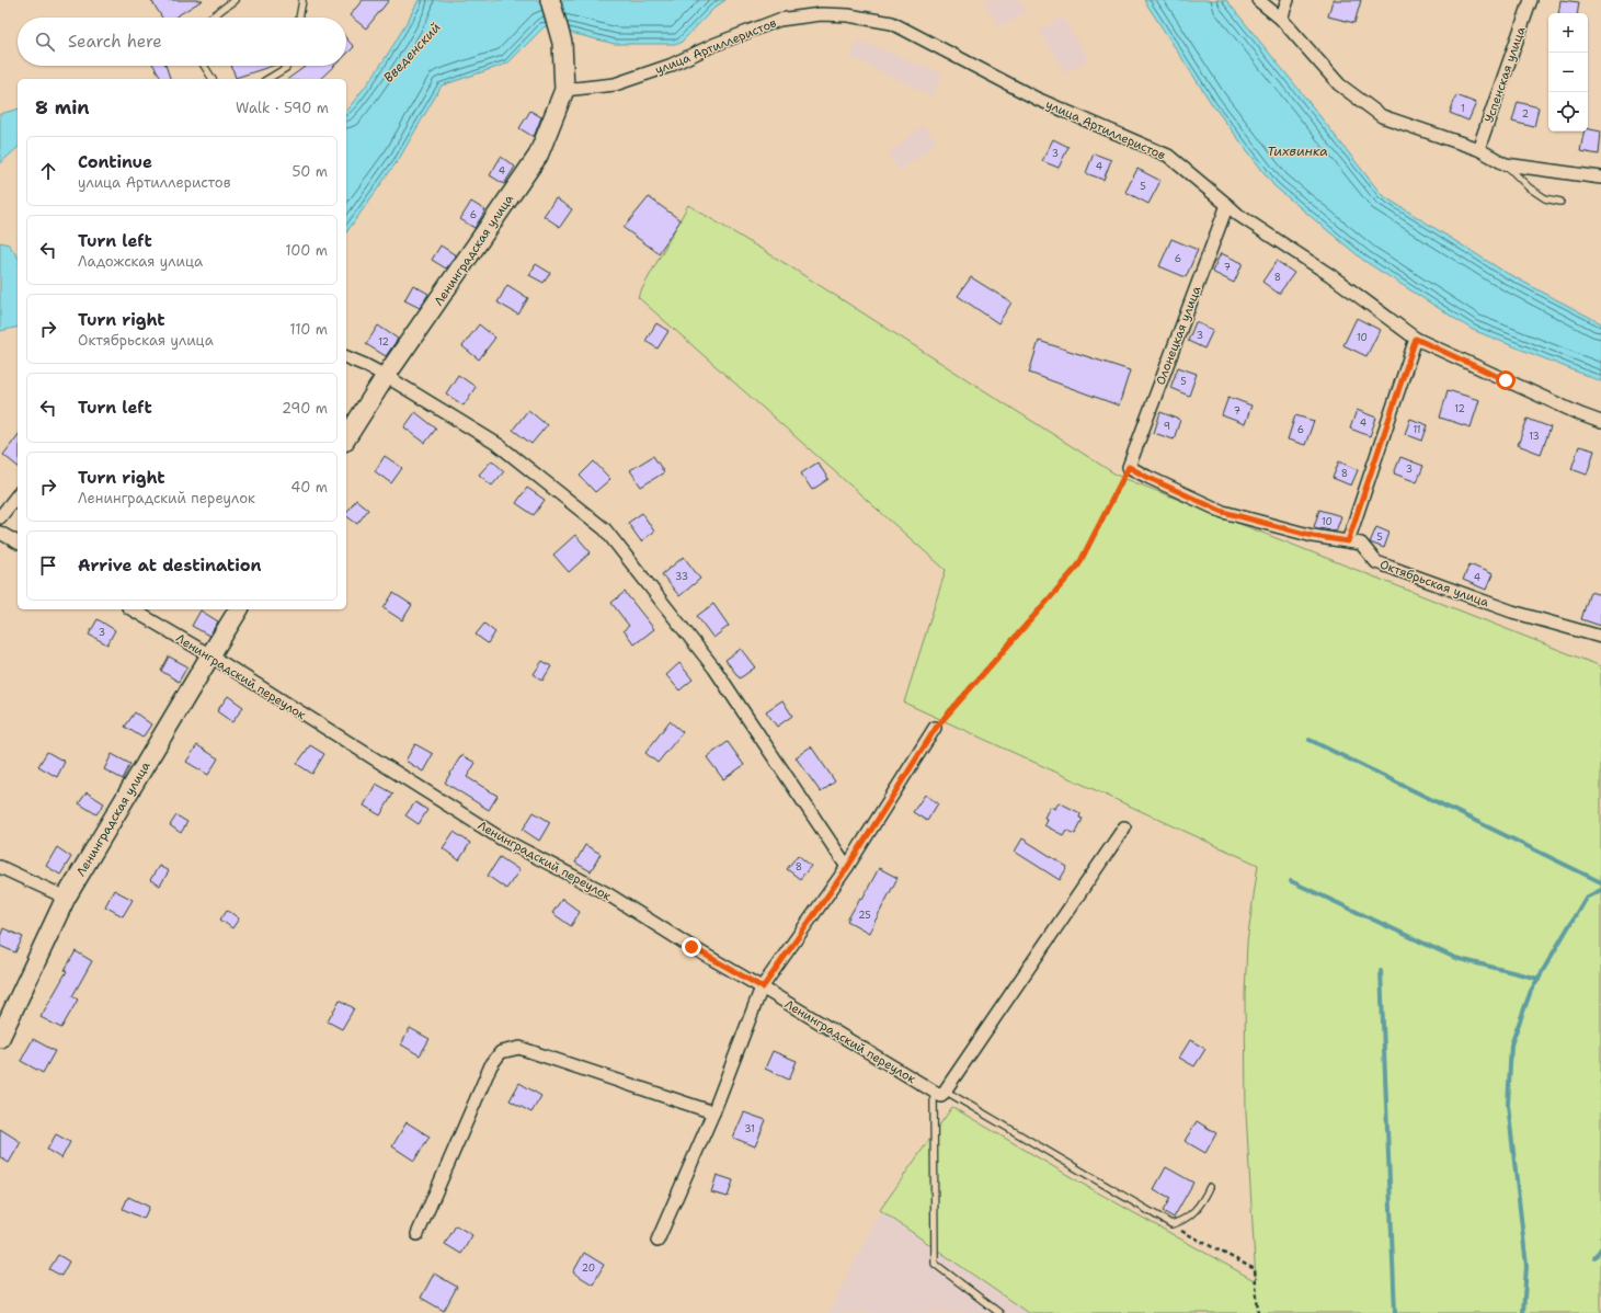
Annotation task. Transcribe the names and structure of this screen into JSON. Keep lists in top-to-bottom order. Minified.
{"streets":{"main road":["Ленинградская улица"],"street":["улица Артиллеристов","Успенская улица","Олонецкая улица","Октябрьская улица","Ленинградский переулок"]},"crossings":[["улица Артиллеристов","Ленинградская улица"],["улица Артиллеристов","Олонецкая улица"],["Ленинградская улица","Ленинградский переулок"],["Олонецкая улица","Октябрьская улица"]],"water":["Введенский","Тихвинка"],"house_numbers":["1","2","3","4","4","5","6","6","7","8","3","10","12","5","12","7","4","9","6","11","13","3","8","10","5","33","4","3","8","25","31","20"],"page":{"map_buttons":["+","−"],"search":"Search here","heading":["8 min","Walk · 590 m"],"list":[["Continue","улица Артиллеристов","50 m"],["Turn left","Ладожская улица","100 m"],["Turn right","Октябрьская улица","110 m"],["Turn left","290 m"],["Turn right","Ленинградский переулок","40 m"],"Arrive at destination"]}}
